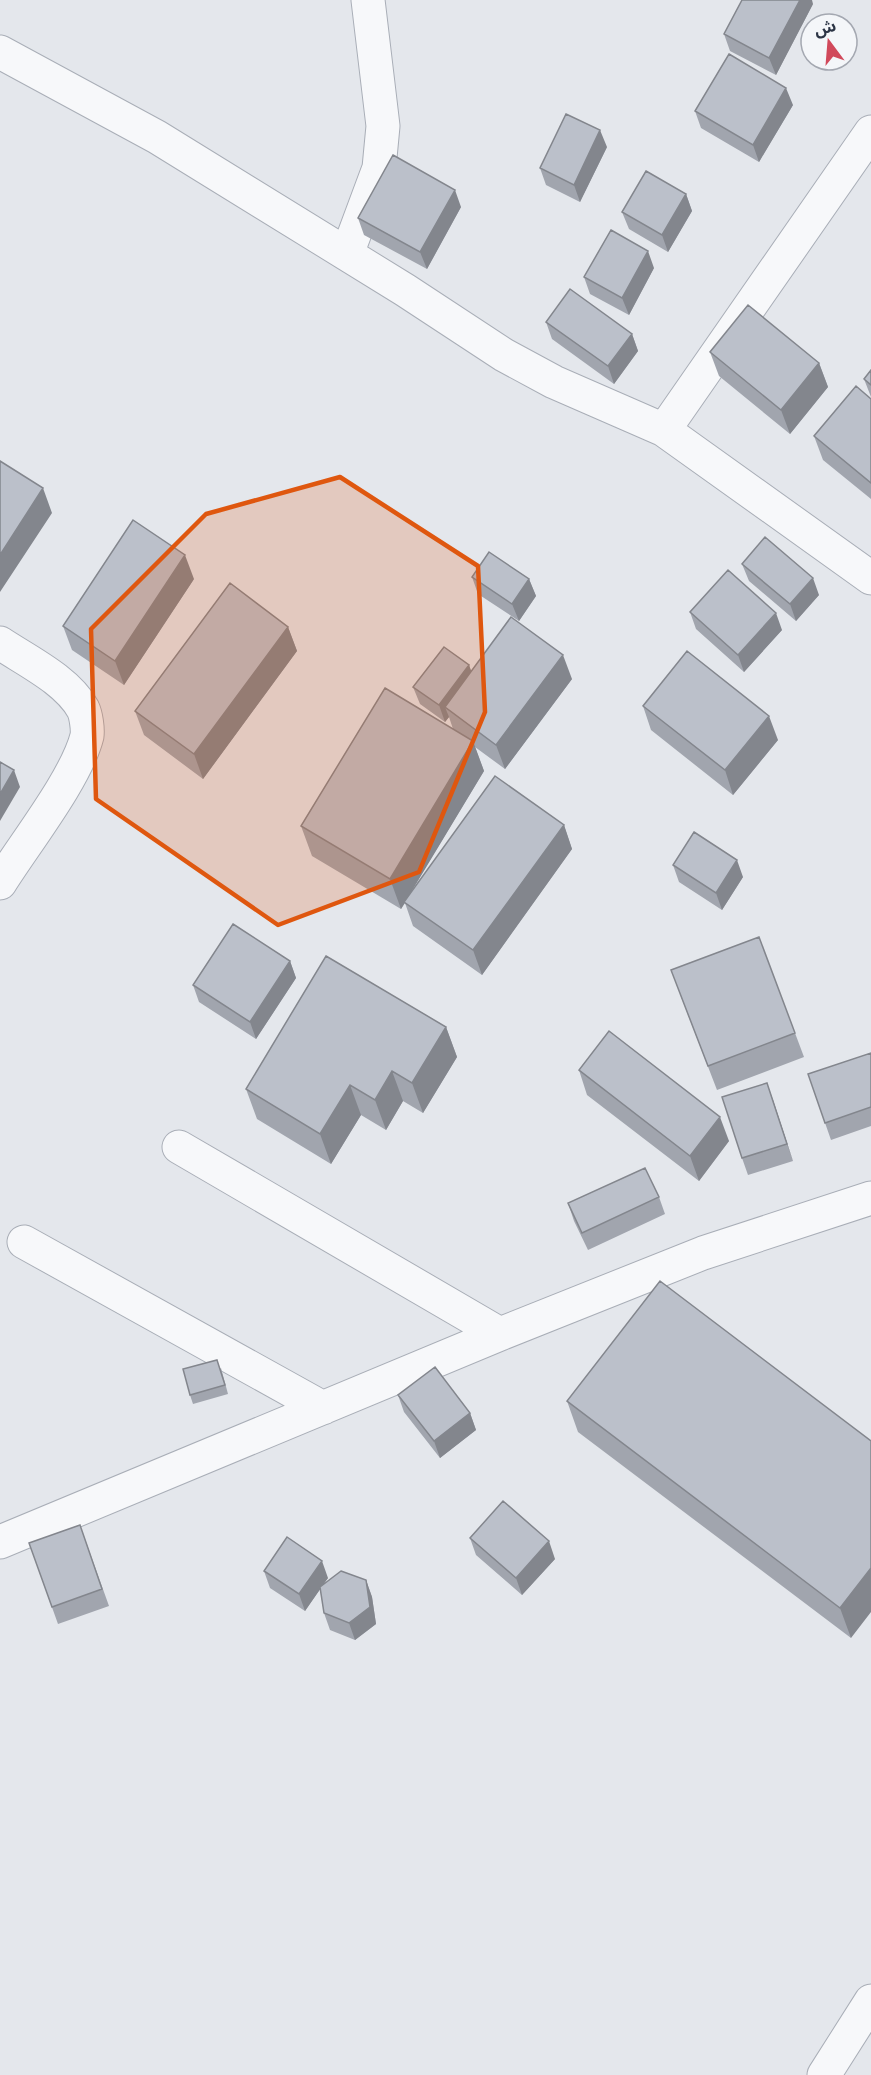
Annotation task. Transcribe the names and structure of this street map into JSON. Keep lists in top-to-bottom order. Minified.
{"north":"top"}
